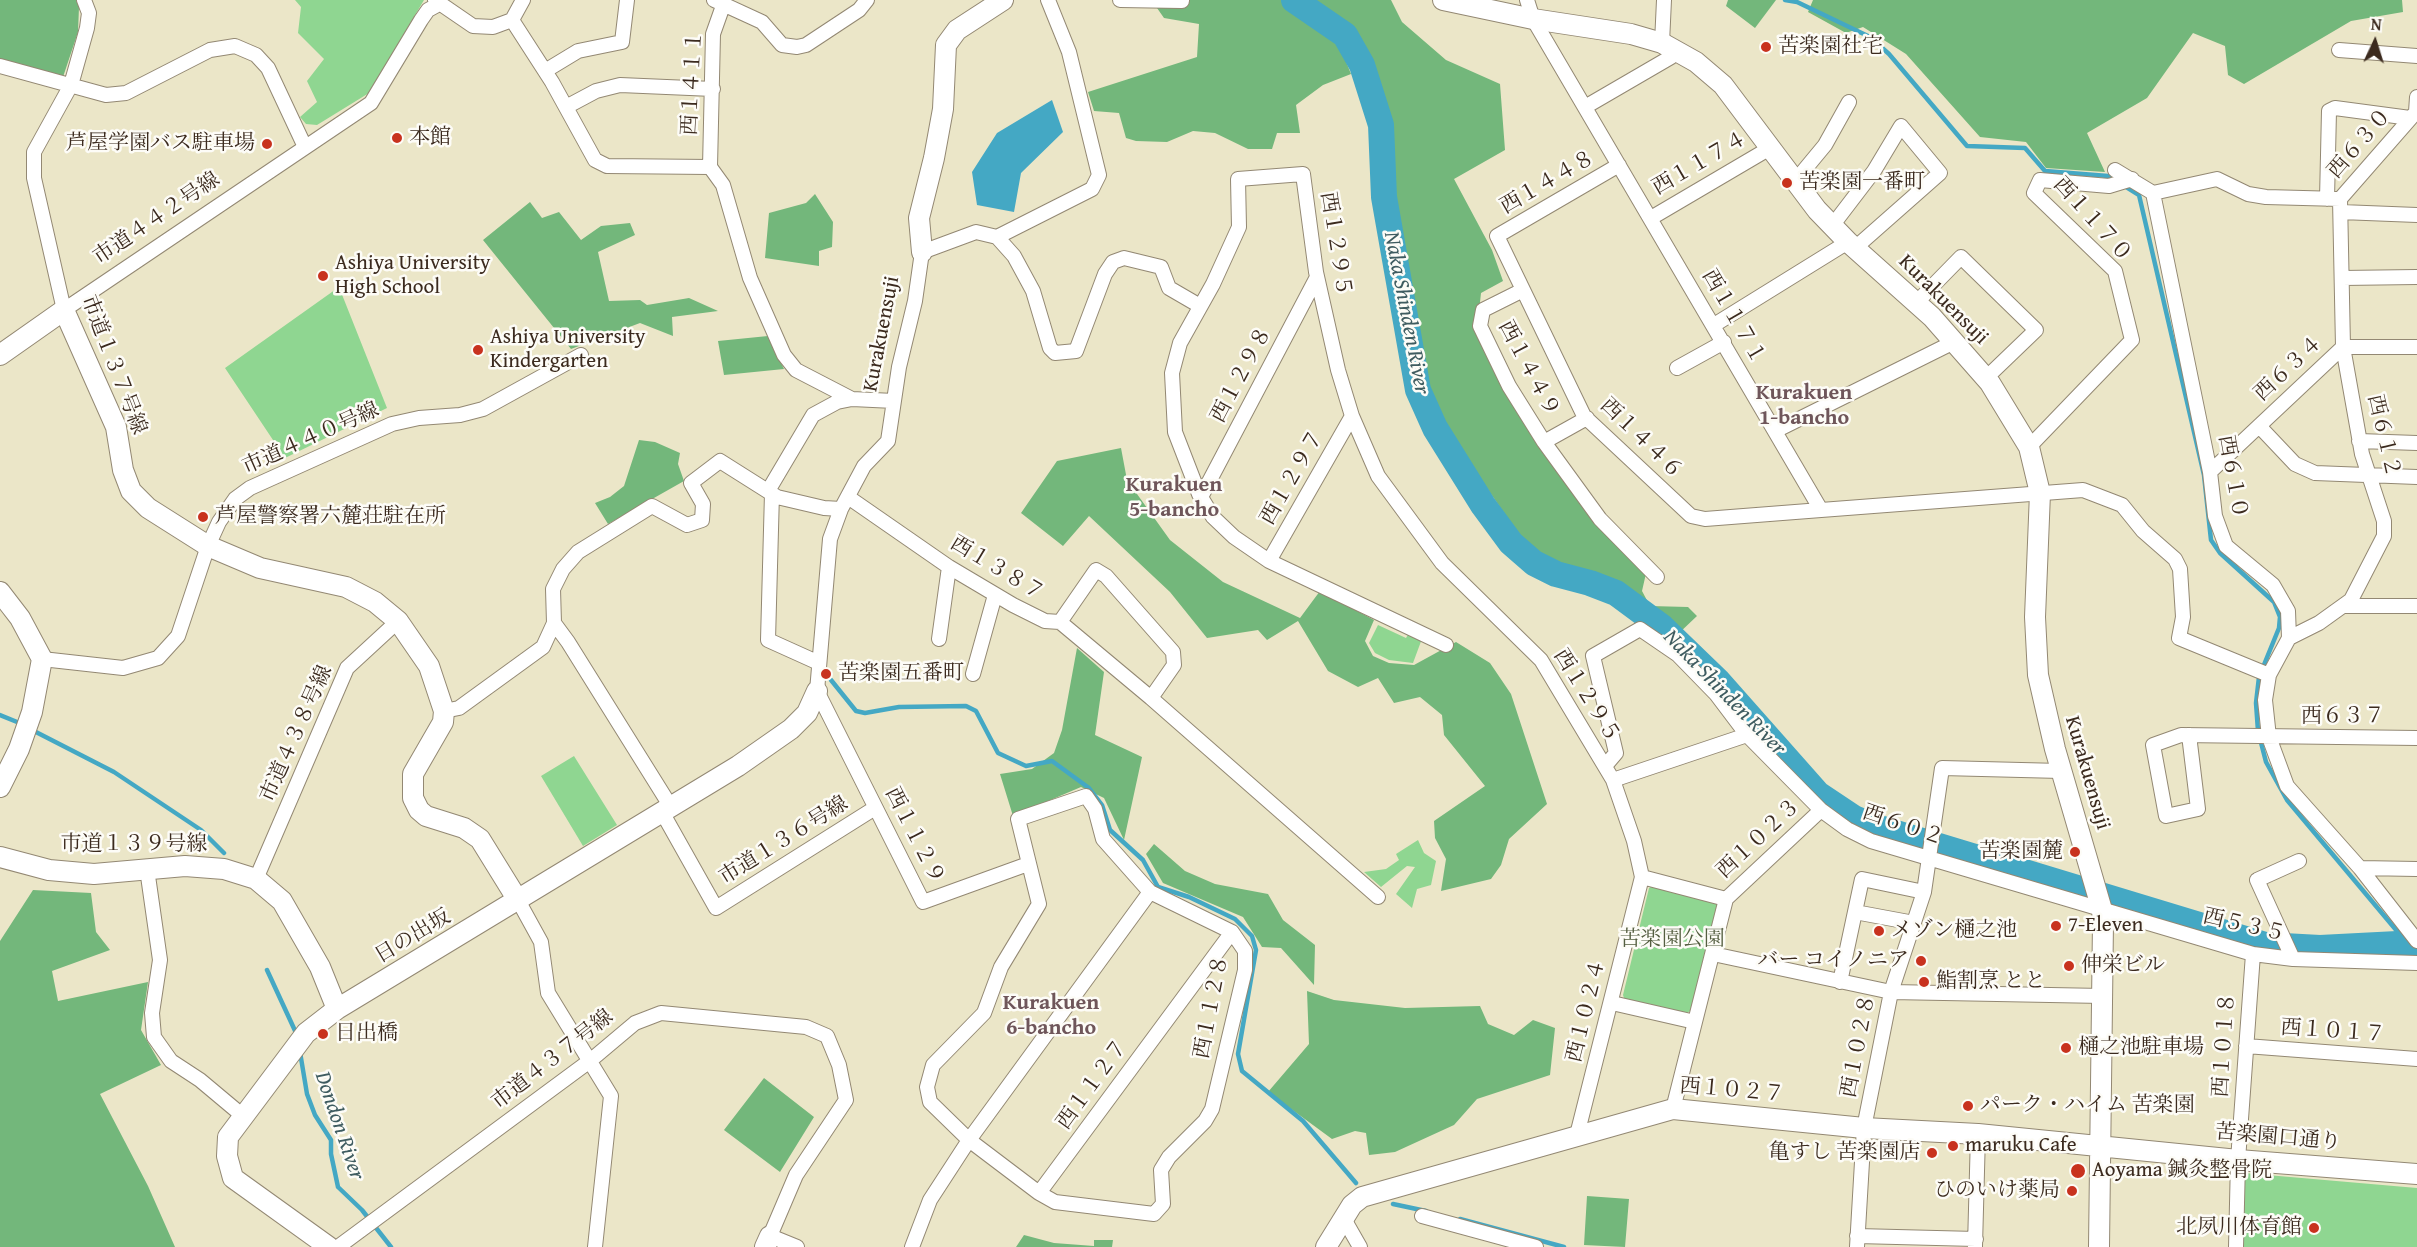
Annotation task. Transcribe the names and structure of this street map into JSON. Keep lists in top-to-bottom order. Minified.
{"streets":{"street":["西１４１１","西６３０","西１１７４","西１４４８","市道４４２号線","西１１７０","西１２９５","Kurakuensuji","西１１７１","市道１３７号線","西１４４９","西６３４","西１２９８","西６１２","市道４４０号線","西１４４６","西６１０","西１２９７","西１３８７","西６３７","市道４３８号線","西６０２","西１１２９","西１０２３","市道１３６号線","市道１３９号線","西５３５","日の出坂","西１１２８","西１０２４","西１０１７","西１０１８","西１０２８","市道４３７号線","西１１２７","西１０２７","苦楽園口通り"]},"crossings":[["西６３０","西６１２"],["西６３０","西６１０"],["西１１７４","Kurakuensuji"],["西１１７４","西１１７１"],["西１４４８","西１１７１"],["西１４４８","西１４４６"],["市道４４２号線","市道１３７号線"],["西１１７０","Kurakuensuji"],["西１２９５","西１２９８"],["西１２９５","西１２９７"],["西１２９５","西６０２"],["Kurakuensuji","西１１７１"],["Kurakuensuji","西１３８７"],["Kurakuensuji","西６０２"],["Kurakuensuji","西１１２９"],["Kurakuensuji","西５３５"],["Kurakuensuji","日の出坂"],["Kurakuensuji","西１０２８"],["西１１７１","西１４４６"],["市道１３７号線","市道４４０号線"],["市道１３７号線","市道４３８号線"],["西１４４９","西１４４６"],["西６３４","西６１２"],["西６３４","西６１０"],["西６１２","西６１０"],["市道４３８号線","市道１３９号線"],["西６０２","西１０２３"],["西６０２","西５３５"],["西６０２","西１０２８"],["西１１２９","市道１３６号線"],["西１１２９","日の出坂"],["西１１２９","西１１２８"],["西１０２３","西１０２７"],["市道１３６号線","日の出坂"],["市道１３９号線","日の出坂"],["西５３５","西１０１８"],["西１１２８","西１１２７"],["西１０２４","西１０２７"],["西１０１７","西１０１８"],["西１０１８","苦楽園口通り"],["西１０２８","西１０２７"],["西１０２７","苦楽園口通り"]],"districts":["Kurakuen 1-bancho","Kurakuen 5-bancho","Kurakuen 6-bancho"],"water":["Naka Shinden River","Dondon River"],"parks":["苦楽園公園"],"places":["苦楽園社宅","本館","芦屋学園バス駐車場","苦楽園一番町","Ashiya University High School","Ashiya University Kindergarten","芦屋警察署六麓荘駐在所","苦楽園五番町","苦楽園麓","7-Eleven","メゾン樋之池","バー コイノニア","伸栄ビル","鮨割烹 とと","日出橋","樋之池駐車場","パーク・ハイム 苦楽園","maruku Cafe","亀すし 苦楽園店","Aoyama 鍼灸整骨院","ひのいけ薬局","北夙川体育館"],"north":"top"}
